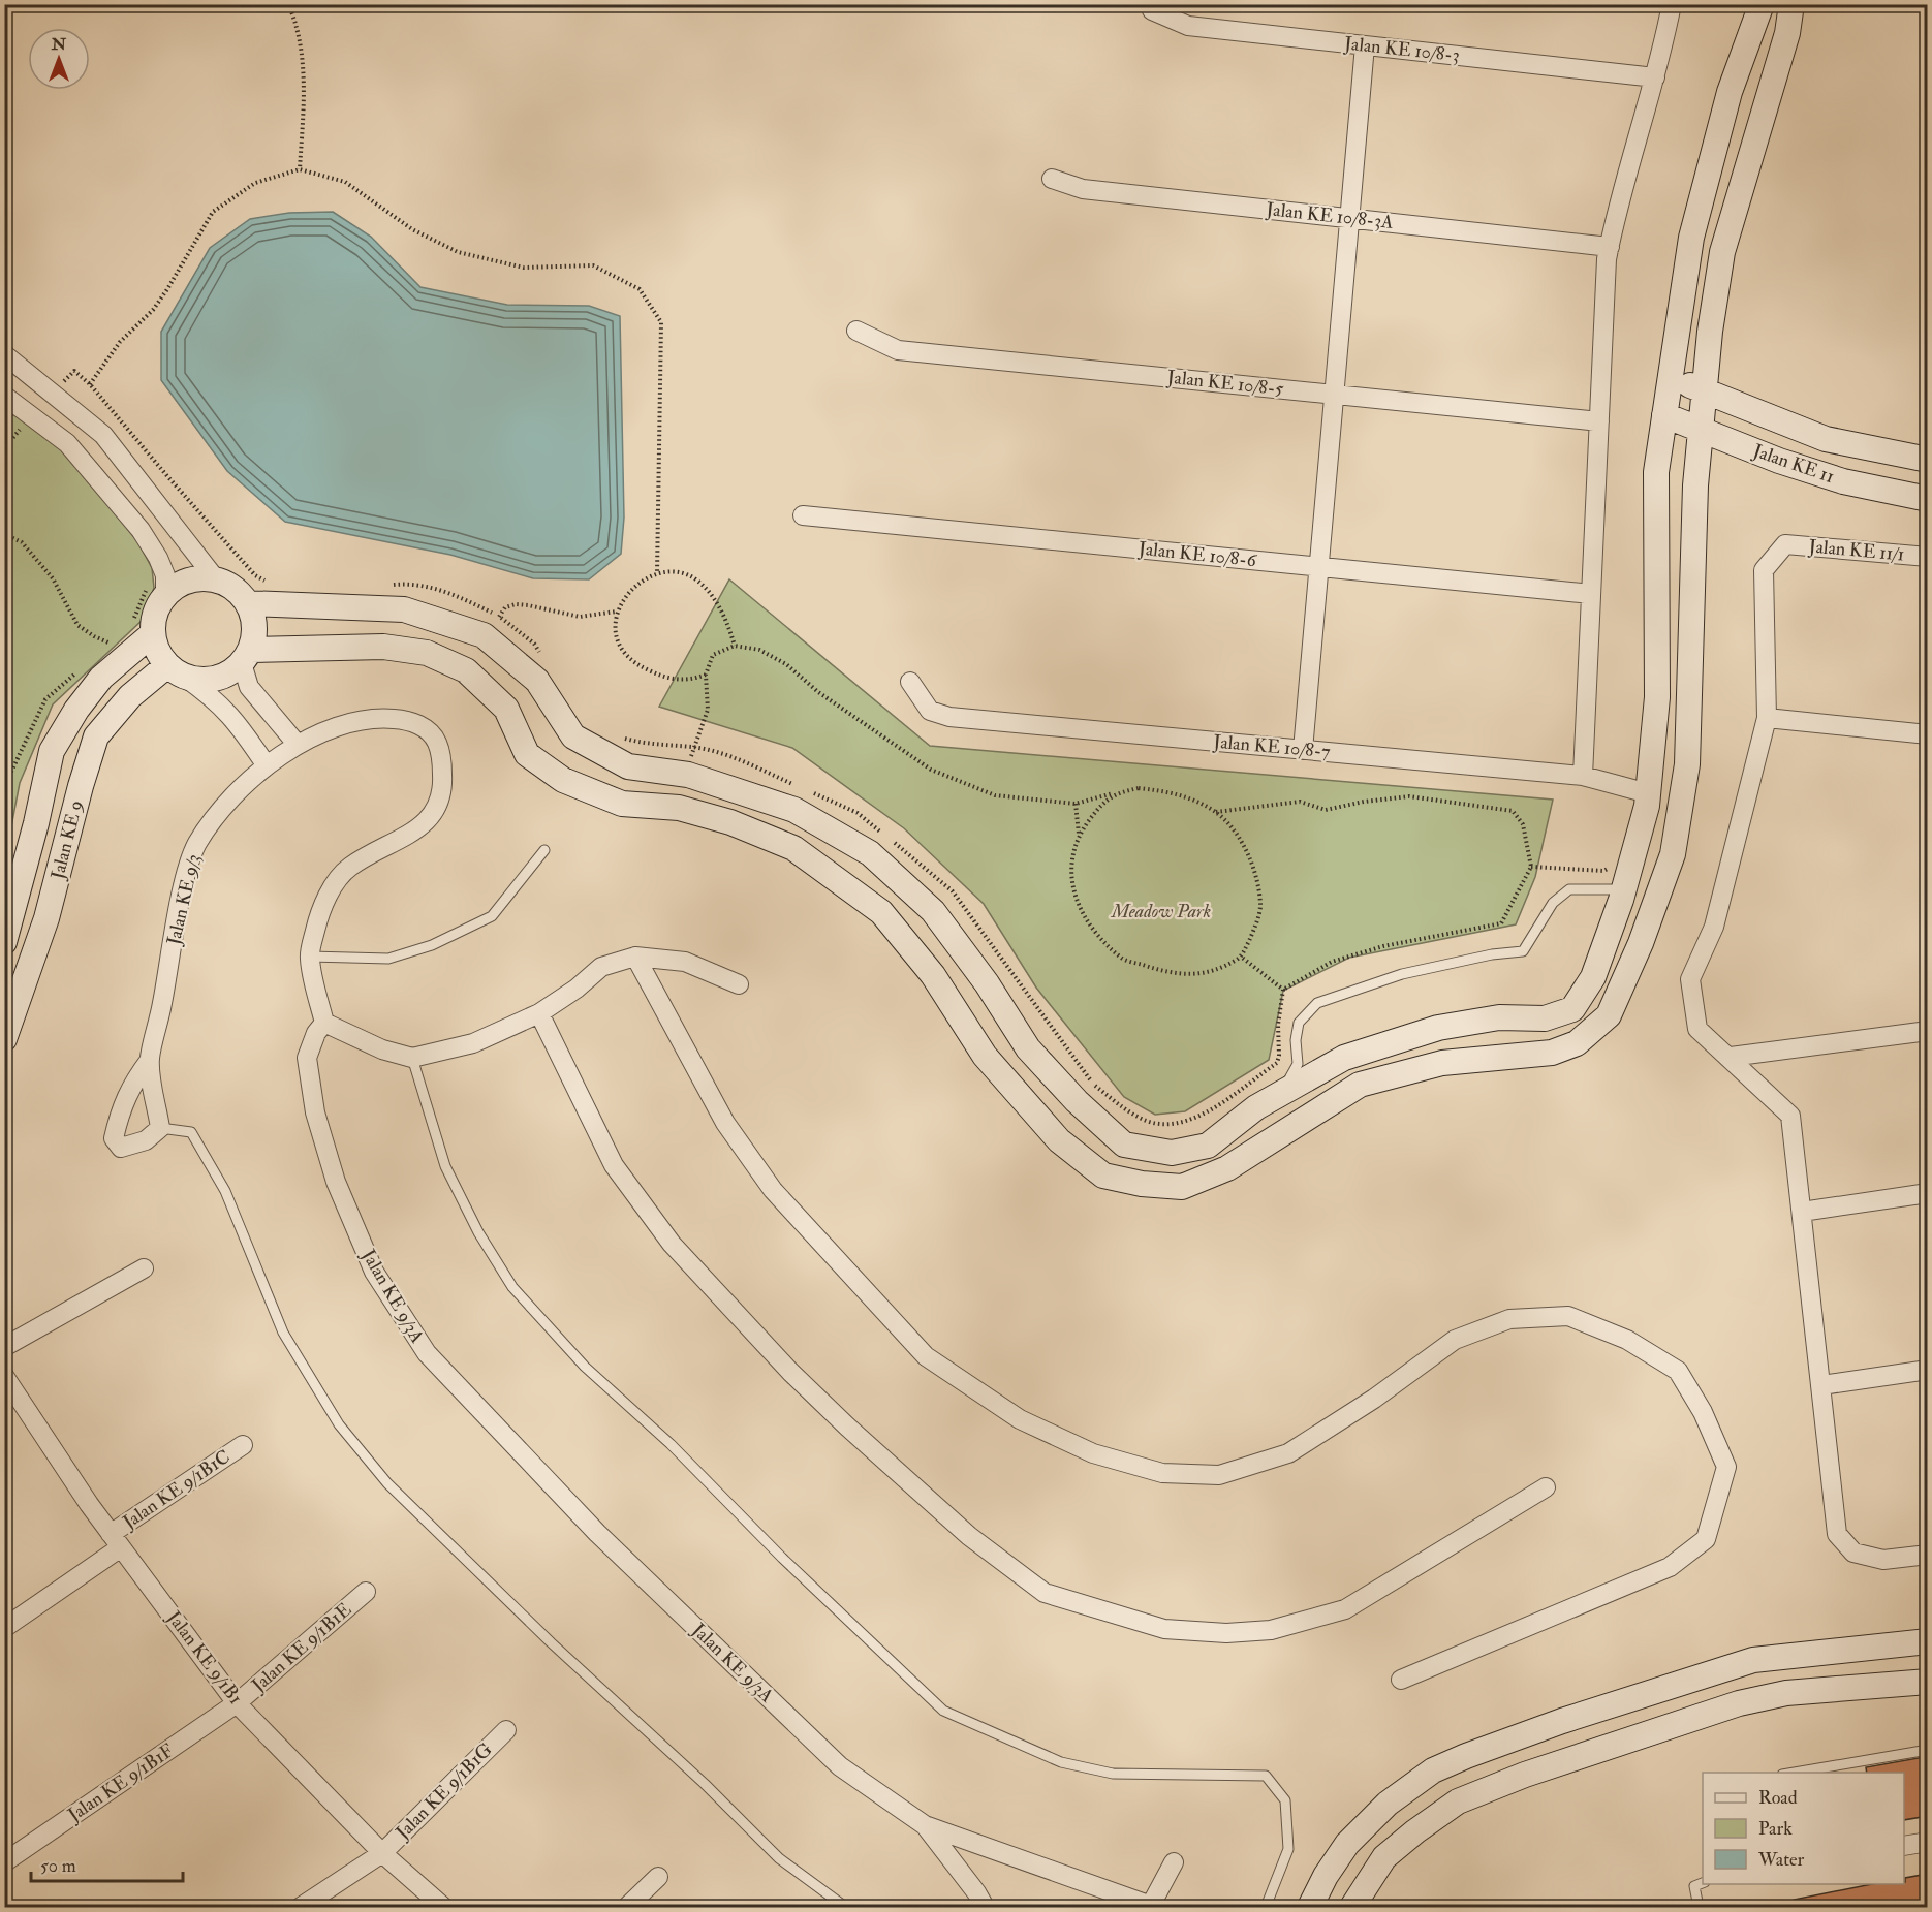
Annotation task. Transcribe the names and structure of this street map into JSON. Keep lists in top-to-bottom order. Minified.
{"streets":{"street":["Jalan KE 10/8-3","Jalan KE 10/8-3A","Jalan KE 10/8-5","Jalan KE 11","Jalan KE 11/1","Jalan KE 10/8-6","Jalan KE 10/8-7","Jalan KE 9","Jalan KE 9/3","Jalan KE 9/3A","Jalan KE 9/1B1C","Jalan KE 9/1B1E","Jalan KE 9/1B1","Jalan KE 9/1B1F","Jalan KE 9/1B1G"]},"crossings":[["Jalan KE 9/1B1C","Jalan KE 9/1B1"],["Jalan KE 9/1B1E","Jalan KE 9/1B1"],["Jalan KE 9/1B1E","Jalan KE 9/1B1F"],["Jalan KE 9/1B1","Jalan KE 9/1B1F"],["Jalan KE 9/1B1","Jalan KE 9/1B1G"]],"parks":["Meadow Park"],"legend":["Road","Park","Water"],"scale_bar":"50 m","north":"top"}
